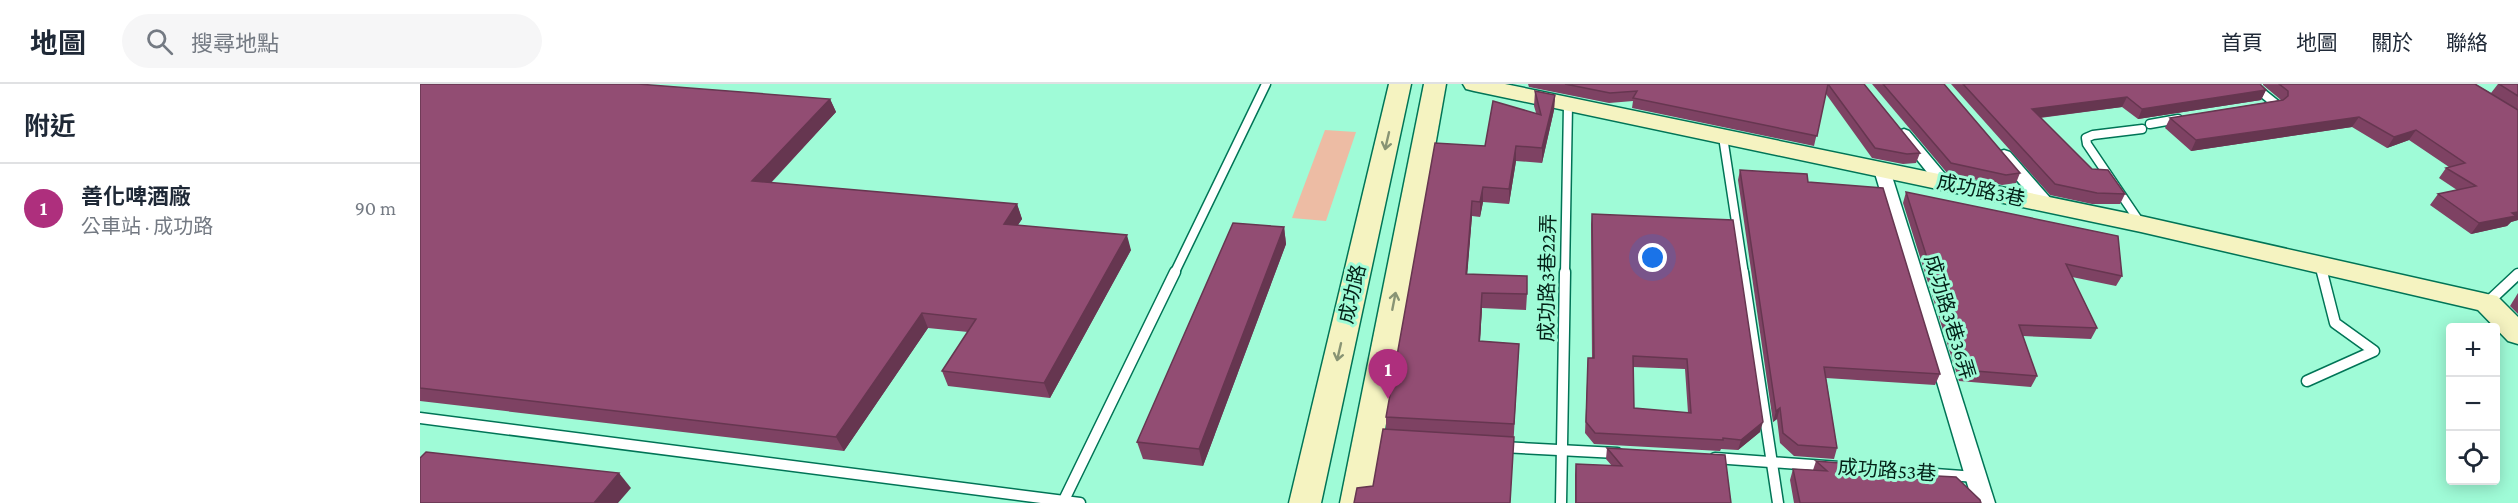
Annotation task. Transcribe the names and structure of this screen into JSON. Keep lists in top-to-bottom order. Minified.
{"streets":{"main road":["成功路3巷","成功路"],"street":["成功路3巷36弄"],"lane":["成功路3巷22弄","成功路53巷"]},"crossings":[["成功路3巷","成功路3巷22弄"],["成功路3巷","成功路3巷36弄"],["成功路3巷36弄","成功路53巷"]],"page":{"header":"地圖","search":"搜尋地點","nav":["首頁","地圖","關於","聯絡"],"heading":"附近","list":[{"mark":"1","name":"善化啤酒廠","note":"公車站 · 成功路","value":"90 m"}],"map_buttons":["+","−"],"pins":"1"}}
